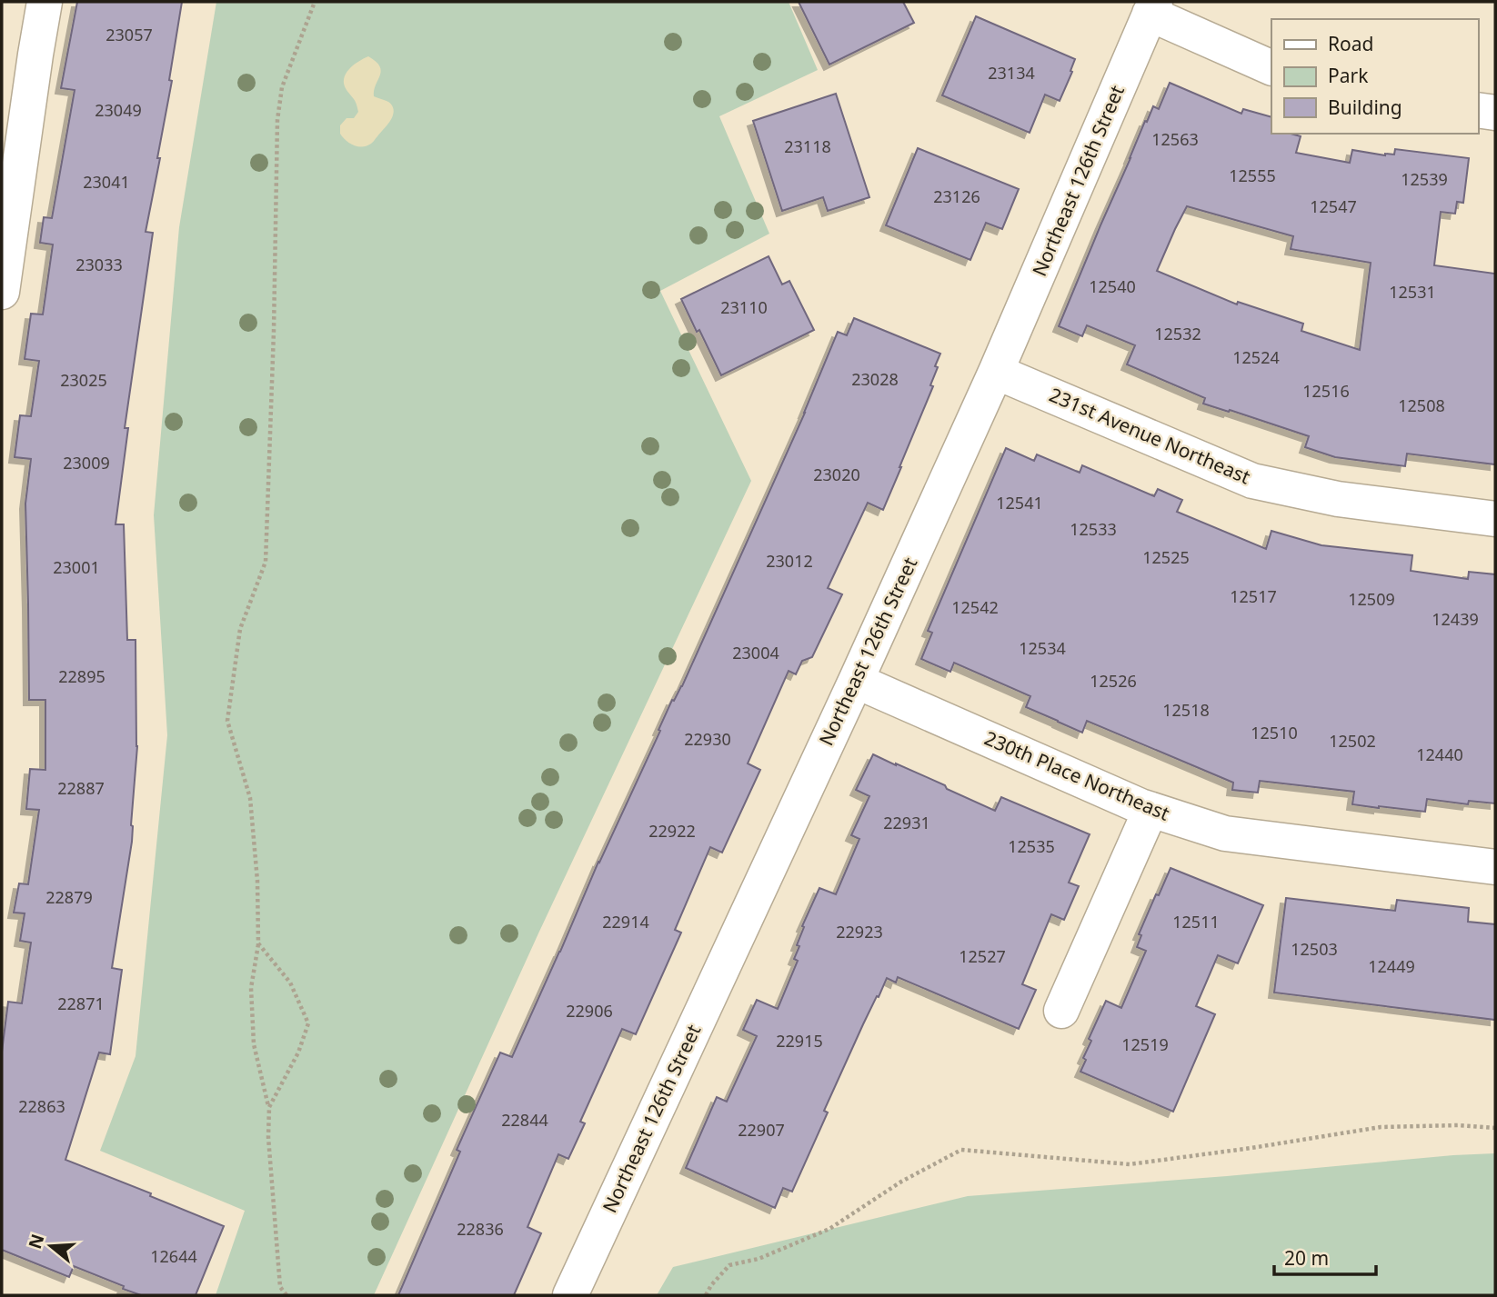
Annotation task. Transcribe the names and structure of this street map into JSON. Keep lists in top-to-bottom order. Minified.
{"streets":{"street":["Northeast 126th Street","231st Avenue Northeast","230th Place Northeast"]},"crossings":[["Northeast 126th Street","231st Avenue Northeast"],["Northeast 126th Street","230th Place Northeast"]],"house_numbers":["23057","23134","23049","12563","23118","12555","12539","23041","23126","12547","23033","12540","12531","23110","12532","12524","23028","23025","12516","12508","23009","23020","12541","12533","12525","23012","23001","12517","12509","12542","12439","12534","23004","22895","12526","12518","12510","22930","12502","12440","22887","22931","22922","12535","22879","22914","12511","22923","12503","12527","12449","22871","22906","22915","12519","22863","22844","22907","22836","12644"],"legend":["Road","Park","Building"],"scale_bar":"20 m","north":"left"}
